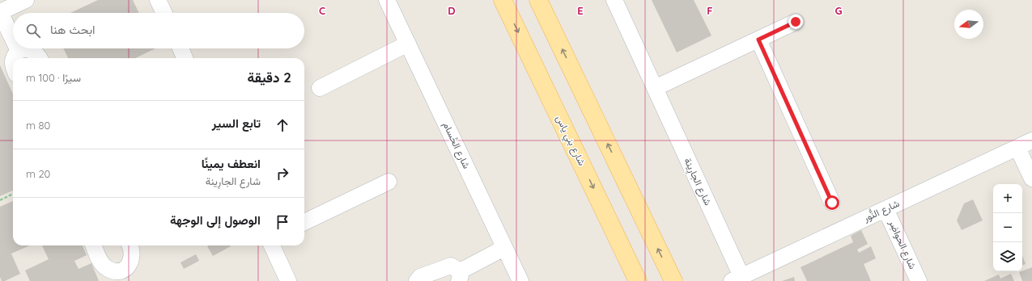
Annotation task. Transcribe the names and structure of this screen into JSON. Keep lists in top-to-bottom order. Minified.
{"streets":{"main road":["شارع بني ياس"],"street":["شارع الحُسام","شارع الجارِينة","شارع النُّور","شارع الحواضِر"]},"crossings":[["شارع الجارِينة","شارع النُّور"],["شارع النُّور","شارع الحواضِر"]],"north":"left","page":{"search":"ابحث هنا","heading":["2 دقيقة","سيرًا · 100 m"],"list":[["تابع السير","80 m"],["انعطف يمينًا","شارع الجارِينة","20 m"],"الوصول إلى الوجهة"],"map_buttons":["+","−"]},"grid":{"columns":["C","D","E","F","G"]}}
